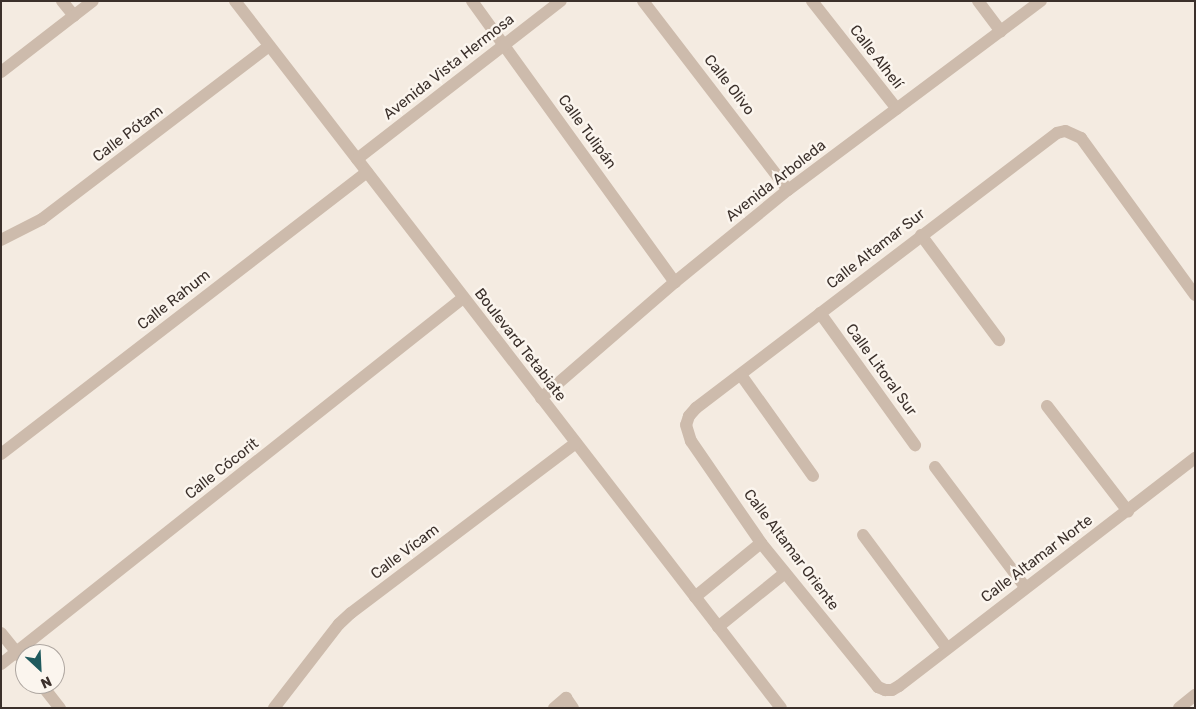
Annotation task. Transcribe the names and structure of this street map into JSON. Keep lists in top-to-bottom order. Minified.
{"streets":{"street":["Calle Alhelí","Avenida Vista Hermosa","Calle Olivo","Calle Tulipán","Calle Pótam","Avenida Arboleda","Calle Altamar Sur","Calle Rahum","Boulevard Tetabiate","Calle Litoral Sur","Calle Cócorit","Calle Altamar Oriente","Calle Vícam","Calle Altamar Norte"]},"crossings":[["Calle Alhelí","Avenida Arboleda"],["Avenida Vista Hermosa","Calle Tulipán"],["Avenida Vista Hermosa","Boulevard Tetabiate"],["Calle Olivo","Avenida Arboleda"],["Calle Tulipán","Avenida Arboleda"],["Calle Pótam","Boulevard Tetabiate"],["Avenida Arboleda","Boulevard Tetabiate"],["Calle Altamar Sur","Calle Litoral Sur"],["Calle Altamar Sur","Calle Altamar Oriente"],["Calle Rahum","Boulevard Tetabiate"],["Boulevard Tetabiate","Calle Cócorit"],["Boulevard Tetabiate","Calle Vícam"],["Calle Altamar Oriente","Calle Altamar Norte"]],"north":"bottom right"}
